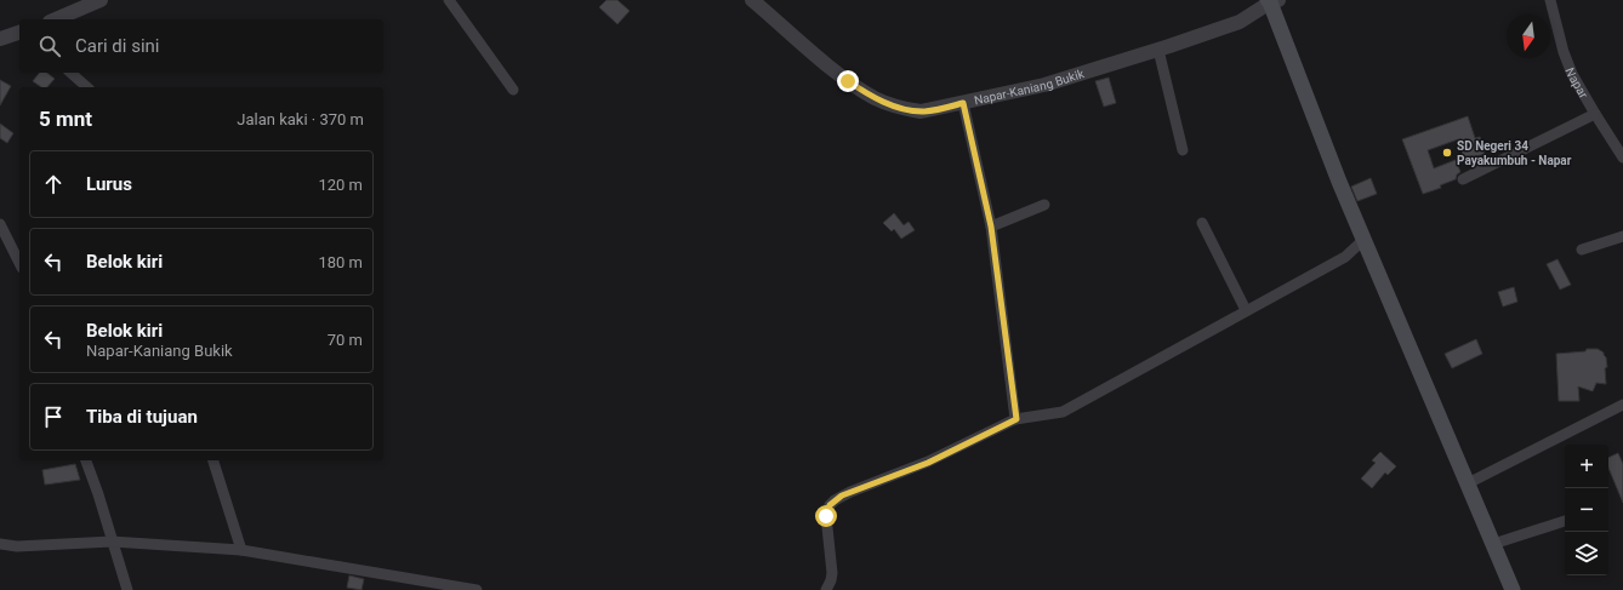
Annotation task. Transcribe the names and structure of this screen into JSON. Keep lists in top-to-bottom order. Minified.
{"streets":{"street":["Napar","Napar-Kaniang Bukik"]},"places":["SD Negeri 34 Payakumbuh - Napar"],"north":"bottom","page":{"search":"Cari di sini","heading":["5 mnt","Jalan kaki · 370 m"],"list":[["Lurus","120 m"],["Belok kiri","180 m"],["Belok kiri","Napar-Kaniang Bukik","70 m"],"Tiba di tujuan"],"map_buttons":["+","−"]}}
